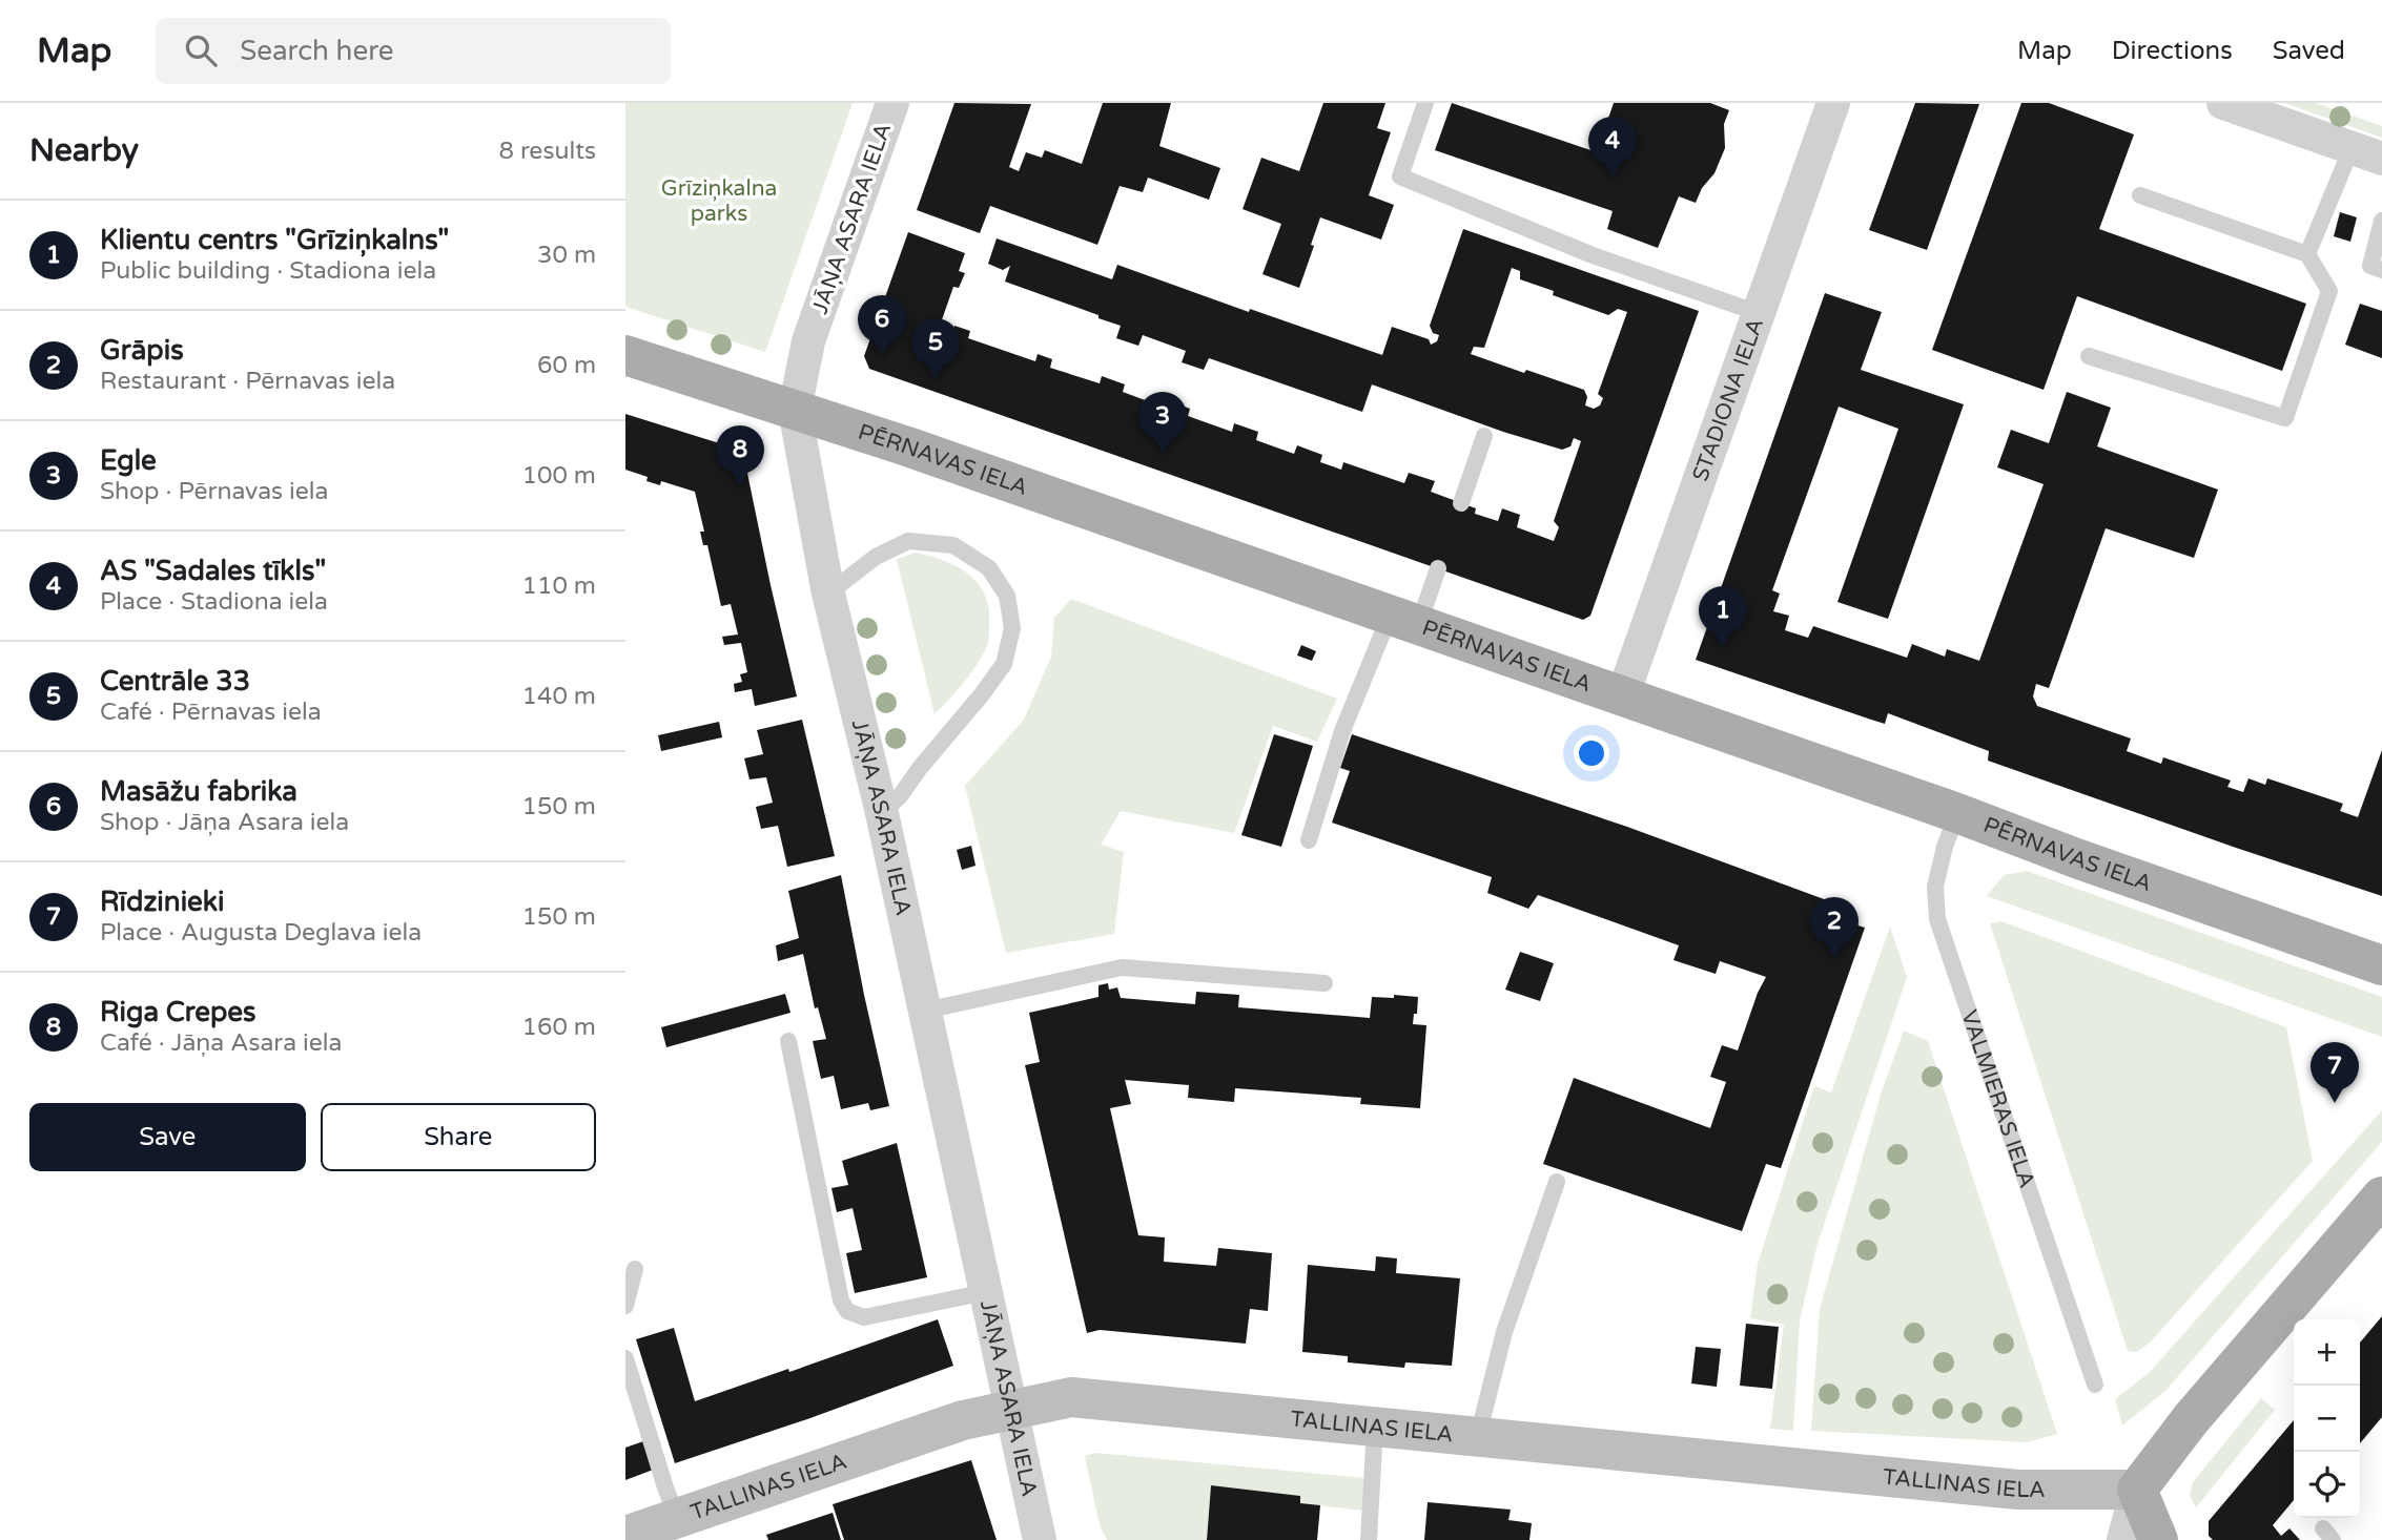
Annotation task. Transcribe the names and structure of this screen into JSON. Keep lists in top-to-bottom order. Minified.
{"streets":{"main road":["PĒRNAVAS IELA"],"street":["JĀŅA ASARA IELA","STADIONA IELA","TALLINAS IELA"],"lane":["VALMIERAS IELA"]},"crossings":[["JĀŅA ASARA IELA","PĒRNAVAS IELA"],["JĀŅA ASARA IELA","TALLINAS IELA"],["STADIONA IELA","PĒRNAVAS IELA"],["PĒRNAVAS IELA","VALMIERAS IELA"]],"parks":["Grīziņkalna parks"],"page":{"header":"Map","search":"Search here","nav":["Map","Directions","Saved"],"heading":["Nearby","8 results"],"pins":["4","6","5","3","8","1","2","7"],"list":[{"mark":"1","name":"Klientu centrs \"Grīziņkalns\"","note":"Public building · Stadiona iela","value":"30 m"},{"mark":"2","name":"Grāpis","note":"Restaurant · Pērnavas iela","value":"60 m"},{"mark":"3","name":"Egle","note":"Shop · Pērnavas iela","value":"100 m"},{"mark":"4","name":"AS \"Sadales tīkls\"","note":"Place · Stadiona iela","value":"110 m"},{"mark":"5","name":"Centrāle 33","note":"Café · Pērnavas iela","value":"140 m"},{"mark":"6","name":"Masāžu fabrika","note":"Shop · Jāņa Asara iela","value":"150 m"},{"mark":"7","name":"Rīdzinieki","note":"Place · Augusta Deglava iela","value":"150 m"},{"mark":"8","name":"Riga Crepes","note":"Café · Jāņa Asara iela","value":"160 m"}],"buttons":["Save","Share"],"map_buttons":["+","−"]}}
